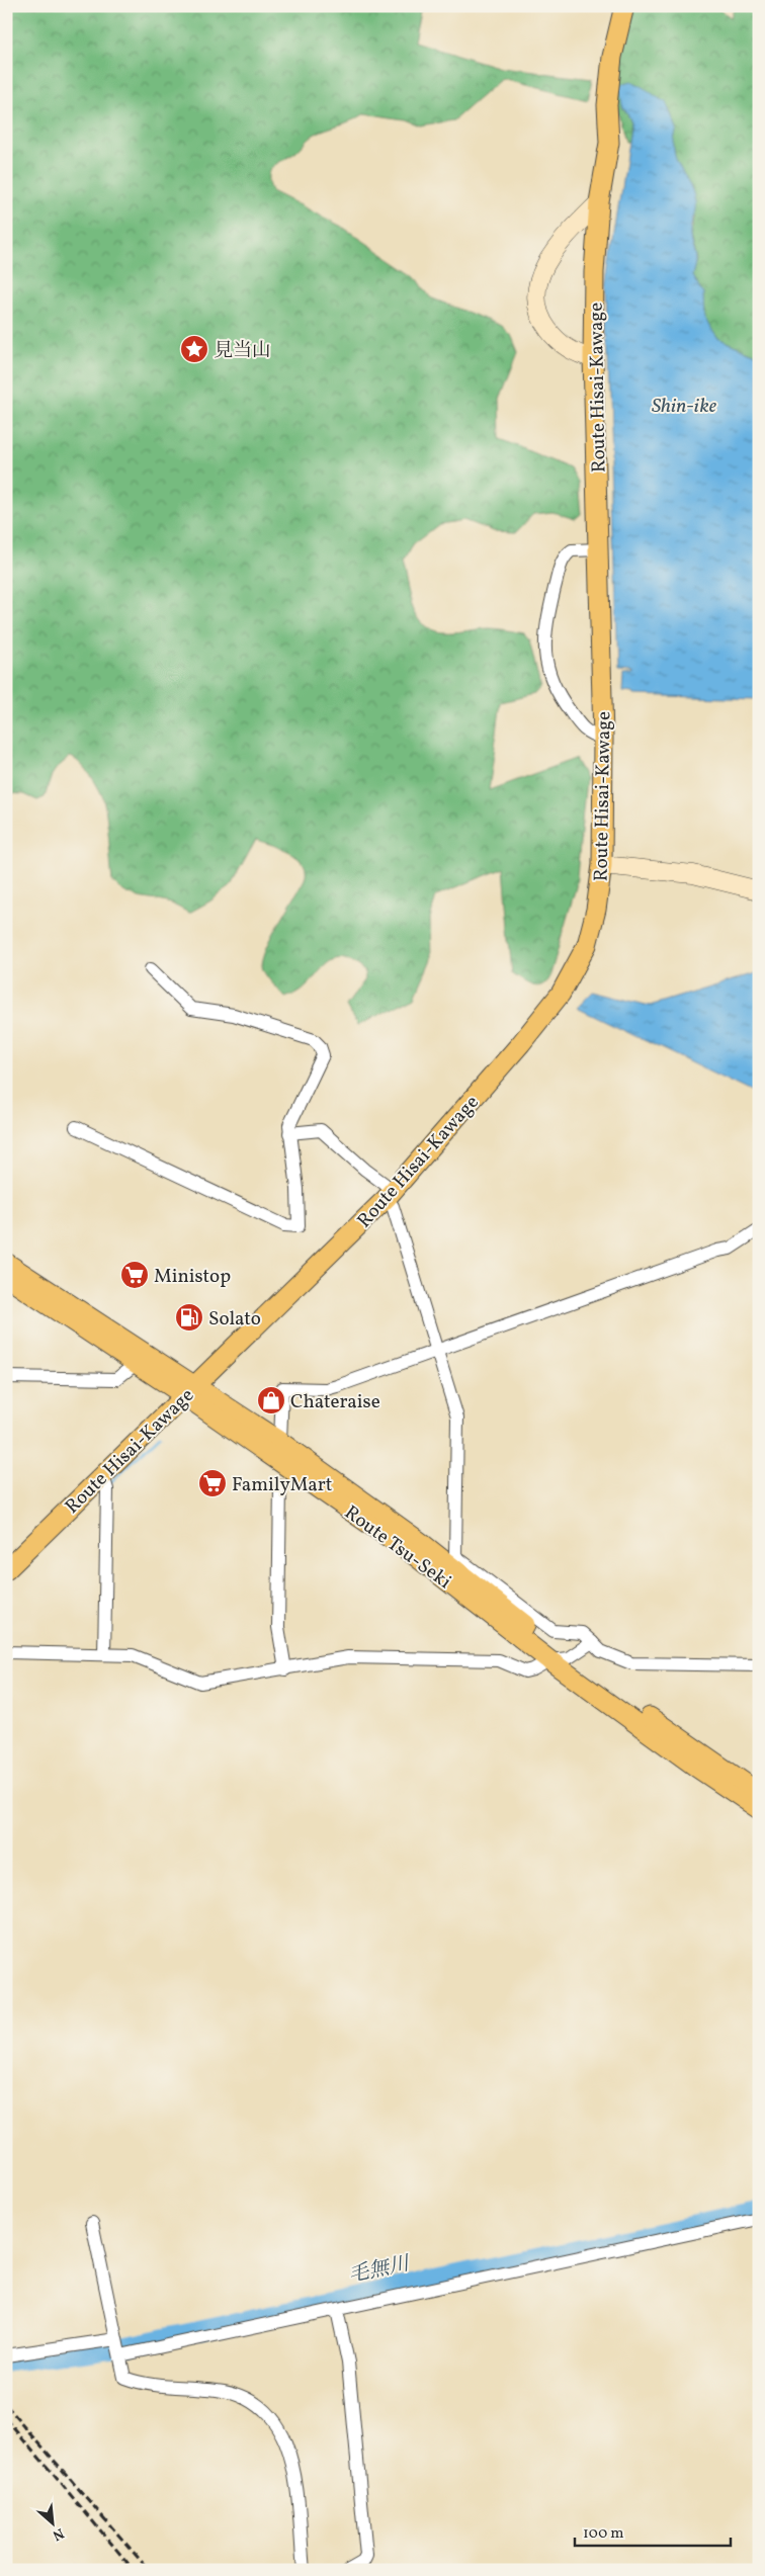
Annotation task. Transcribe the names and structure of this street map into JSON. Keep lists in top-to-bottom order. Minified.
{"streets":{"main road":["Route Hisai-Kawage","Route Tsu-Seki"]},"crossings":[["Route Hisai-Kawage","Route Tsu-Seki"]],"water":["Shin-ike","毛無川"],"places":{"place":["見当山"],"supermarket":["Ministop","FamilyMart"],"fuel station":["Solato"],"shop":["Chateraise"]},"scale_bar":"100 m","north":"bottom right"}
